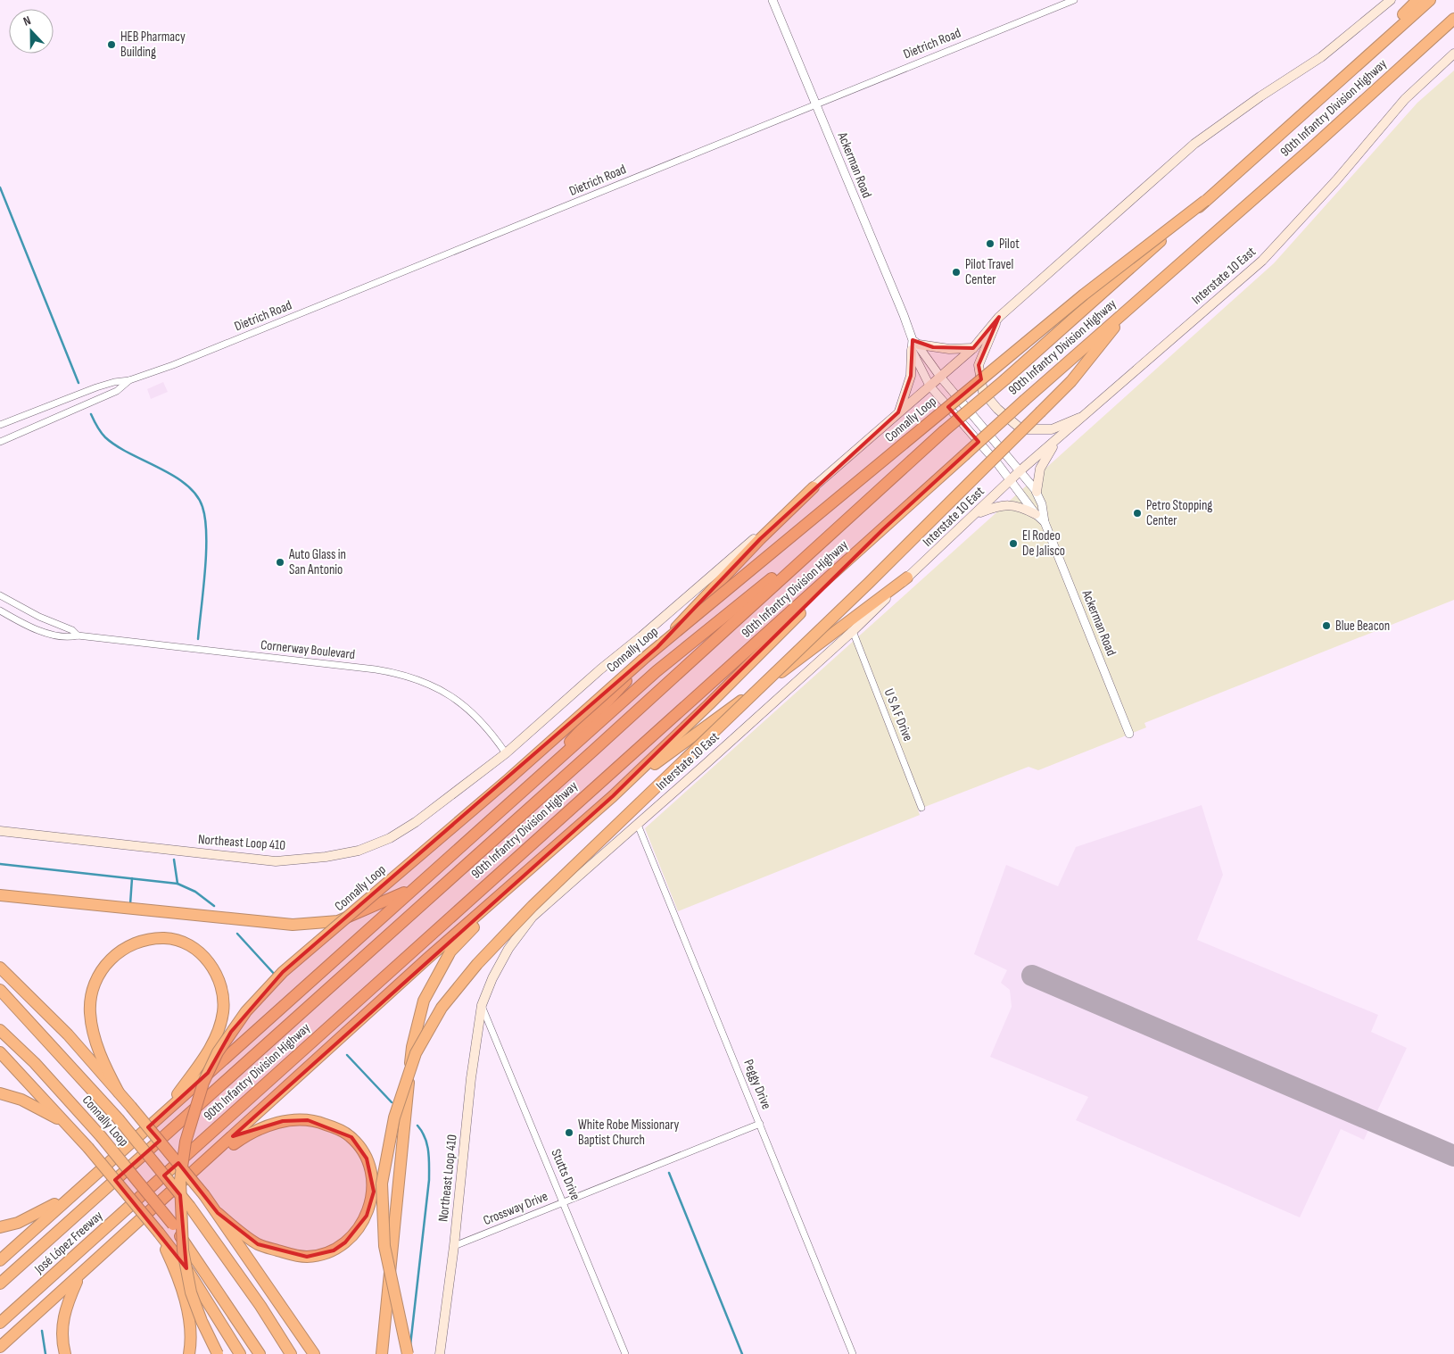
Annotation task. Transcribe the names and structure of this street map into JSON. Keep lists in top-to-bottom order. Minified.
{"streets":{"highway":["90th Infantry Division Highway","Connally Loop","José López Freeway"],"main road":["Interstate 10 East","Northeast Loop 410"],"street":["Dietrich Road","Ackerman Road","Cornerway Boulevard","U S A F Drive","Peggy Drive","Stutts Drive","Crossway Drive"]},"crossings":[["Dietrich Road","Ackerman Road"],["90th Infantry Division Highway","Connally Loop"],["90th Infantry Division Highway","José López Freeway"],["Ackerman Road","Interstate 10 East"],["Interstate 10 East","U S A F Drive"],["Interstate 10 East","Northeast Loop 410"],["Interstate 10 East","Peggy Drive"],["Interstate 10 East","Stutts Drive"],["Cornerway Boulevard","Northeast Loop 410"],["Northeast Loop 410","Stutts Drive"],["Northeast Loop 410","Crossway Drive"],["Peggy Drive","Crossway Drive"],["Stutts Drive","Crossway Drive"]],"places":["HEB Pharmacy Building","Pilot","Pilot Travel Center","Petro Stopping Center","El Rodeo De Jalisco","Auto Glass in San Antonio","Blue Beacon","White Robe Missionary Baptist Church"],"north":"top"}
